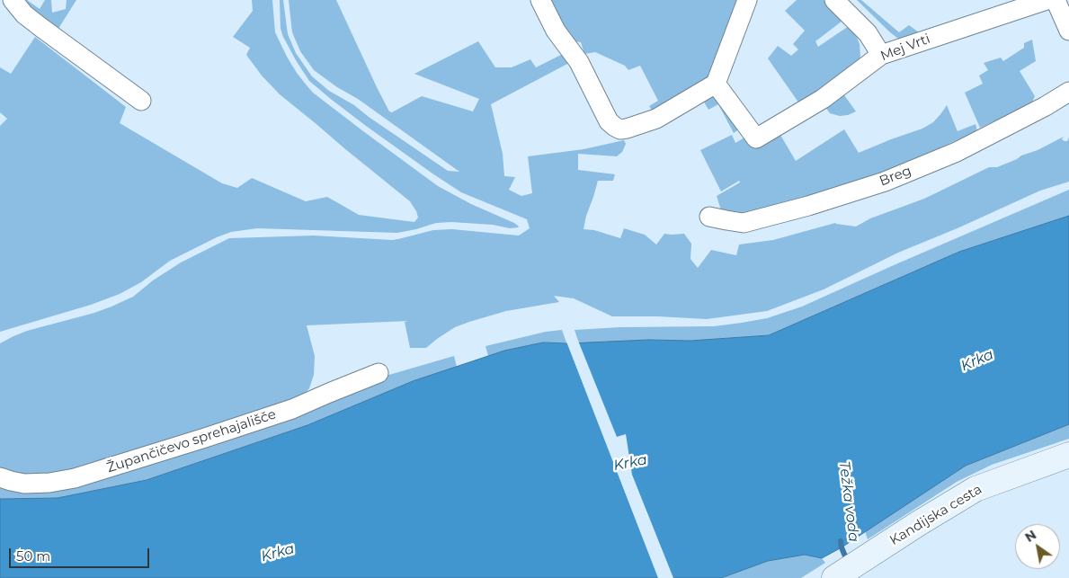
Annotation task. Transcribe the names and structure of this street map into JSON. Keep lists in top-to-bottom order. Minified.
{"streets":{"main road":["Kandijska cesta"],"street":["Mej Vrti","Breg","Župančičevo sprehajališče"]},"water":["Krka","Težka voda"],"scale_bar":"50 m","north":"top left"}
